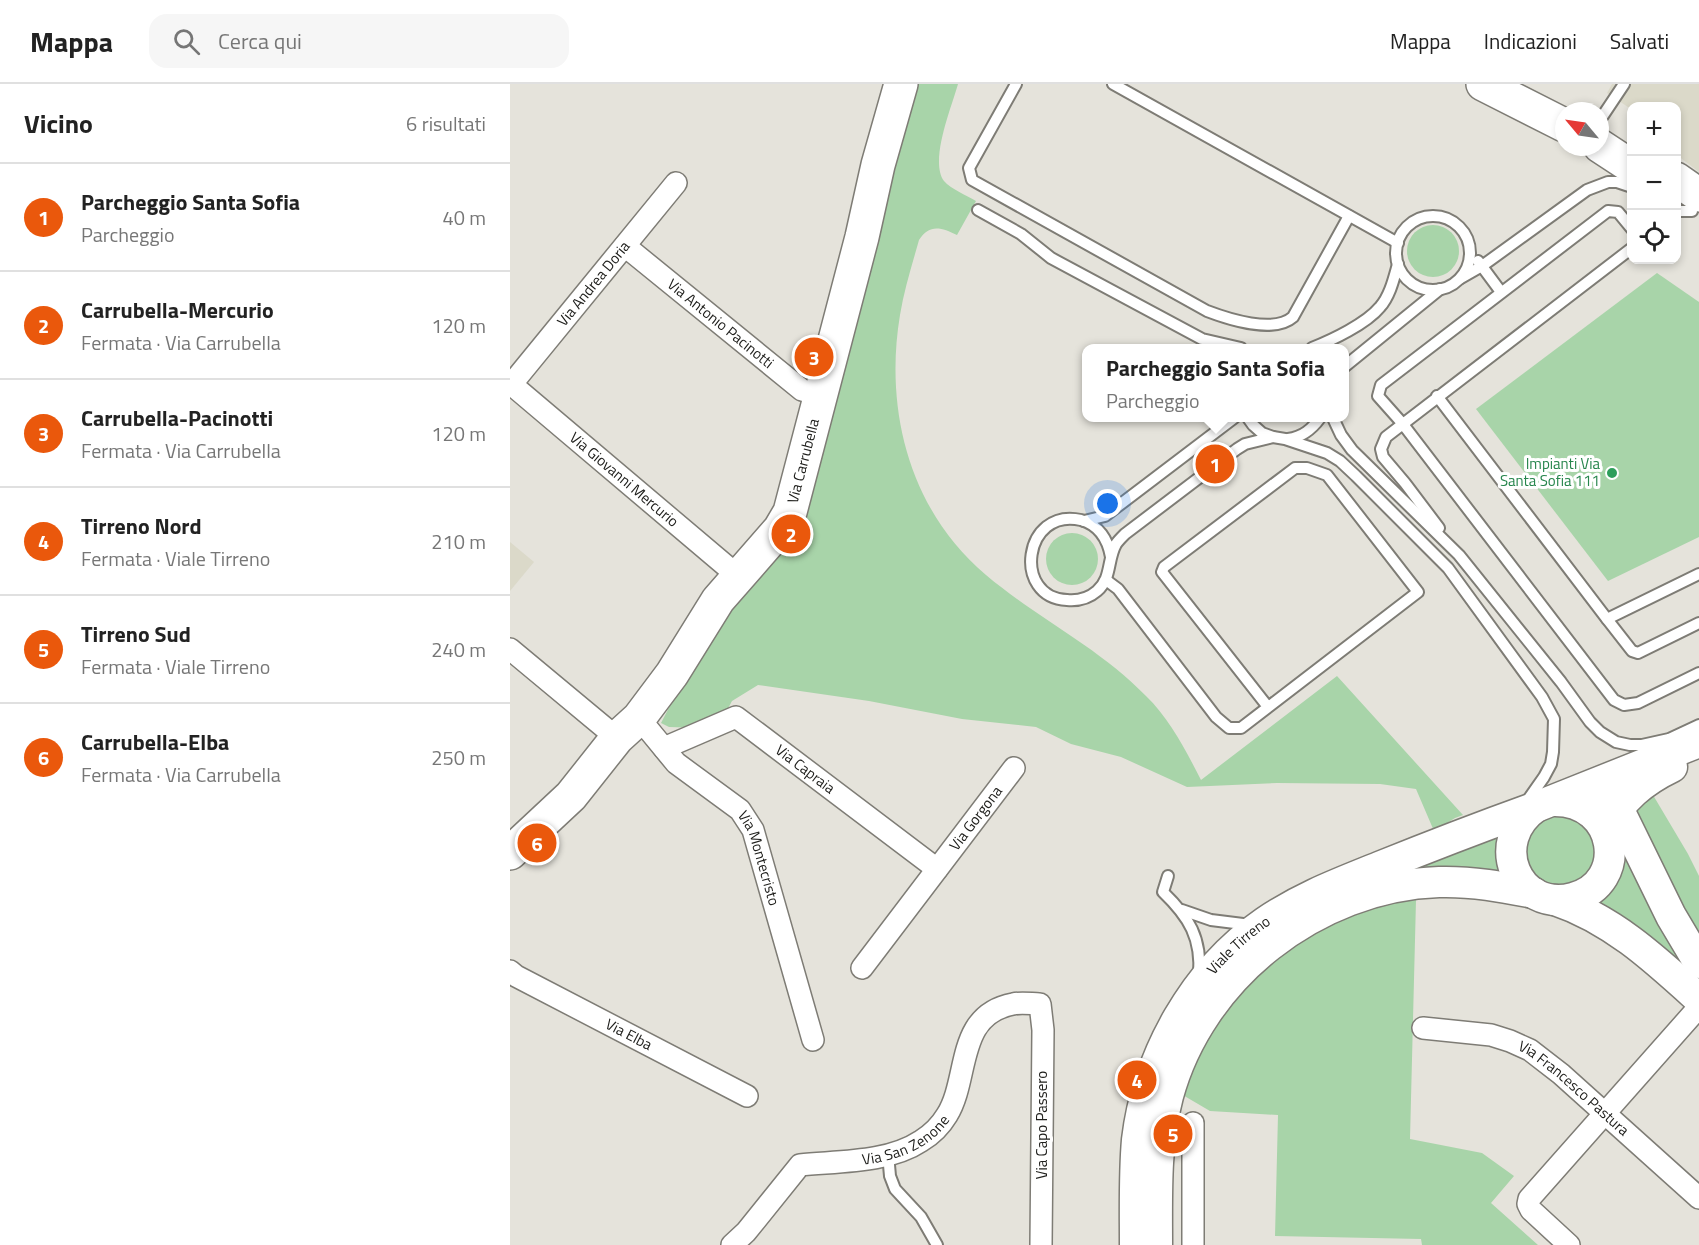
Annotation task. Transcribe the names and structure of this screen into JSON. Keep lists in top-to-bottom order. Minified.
{"streets":{"main road":["Via Carrubella"],"street":["Via Andrea Doria","Via Antonio Pacinotti","Via Giovanni Mercurio","Via Capraia","Via Gorgona","Via Montecristo","Viale Tirreno","Via Elba","Via Francesco Pastura","Via Capo Passero","Via San Zenone"]},"crossings":[["Via Andrea Doria","Via Antonio Pacinotti"],["Via Andrea Doria","Via Giovanni Mercurio"],["Via Antonio Pacinotti","Via Carrubella"],["Via Carrubella","Via Giovanni Mercurio"],["Via Carrubella","Via Montecristo"],["Via Capraia","Via Gorgona"],["Via Capraia","Via Montecristo"],["Via Capo Passero","Via San Zenone"]],"places":["Impianti Via Santa Sofia 111"],"north":"top left","page":{"header":"Mappa","search":"Cerca qui","nav":["Mappa","Indicazioni","Salvati"],"heading":["Vicino","6 risultati"],"map_buttons":["+","−"],"list":[{"mark":"1","name":"Parcheggio Santa Sofia","note":"Parcheggio","value":"40 m"},{"mark":"2","name":"Carrubella-Mercurio","note":"Fermata · Via Carrubella","value":"120 m"},{"mark":"3","name":"Carrubella-Pacinotti","note":"Fermata · Via Carrubella","value":"120 m"},{"mark":"4","name":"Tirreno Nord","note":"Fermata · Viale Tirreno","value":"210 m"},{"mark":"5","name":"Tirreno Sud","note":"Fermata · Viale Tirreno","value":"240 m"},{"mark":"6","name":"Carrubella-Elba","note":"Fermata · Via Carrubella","value":"250 m"}],"pins":["3","1","2","6","4","5"],"popup":["Parcheggio Santa Sofia","Parcheggio"]}}
